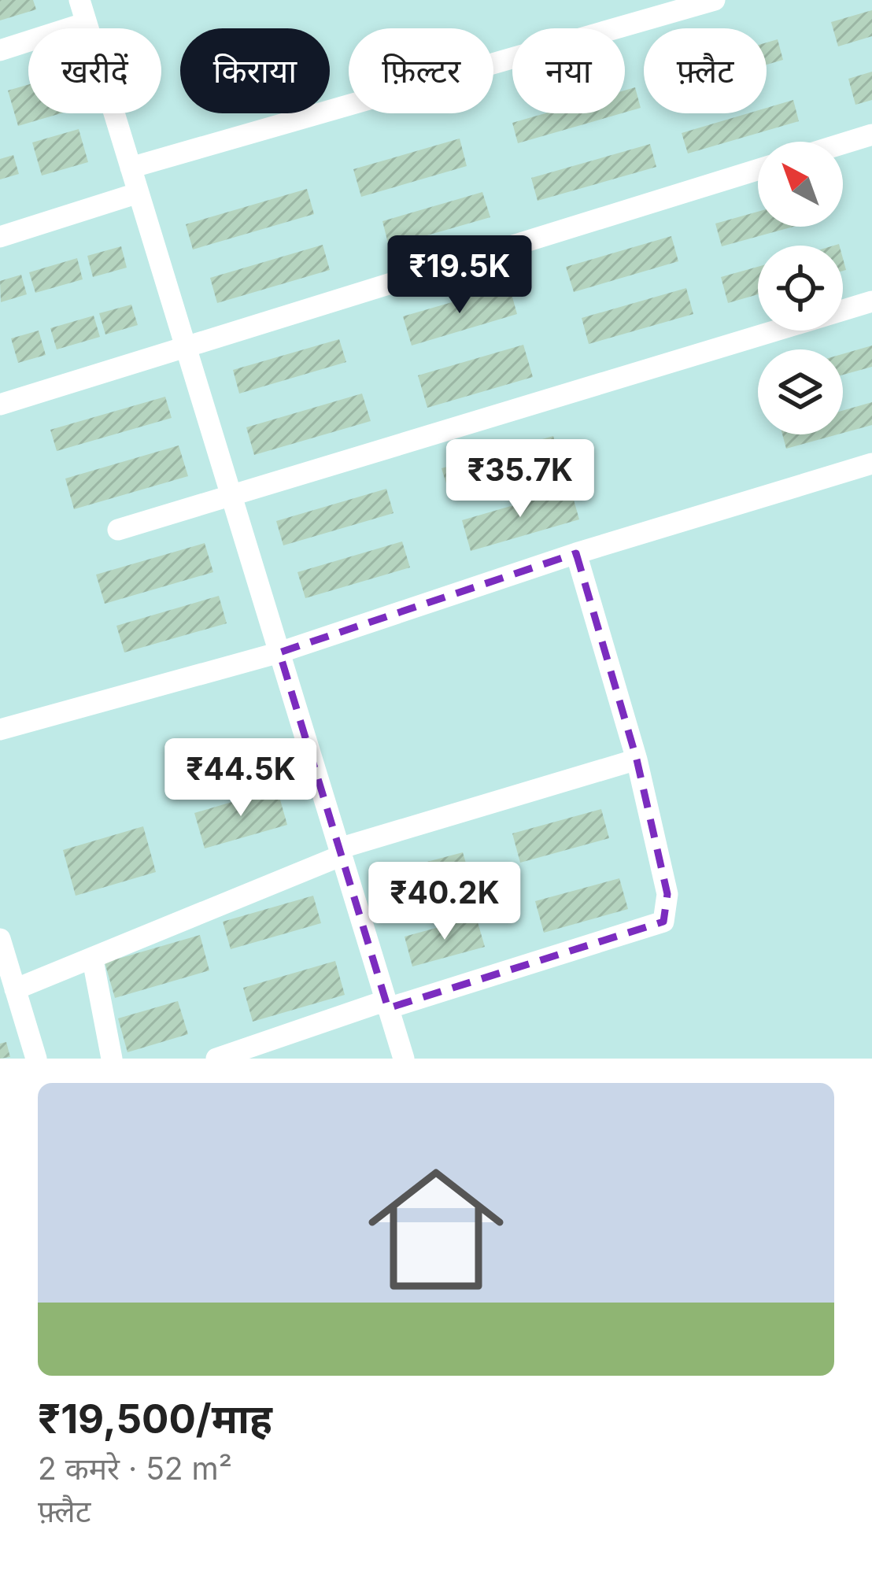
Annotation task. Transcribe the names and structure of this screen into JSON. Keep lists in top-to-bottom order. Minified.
{"north":"top left","page":{"chip":["खरीदें","किराया","फ़िल्टर","नया","फ़्लैट"],"price":["₹19.5K","₹35.7K","₹44.5K","₹40.2K"],"list":[{"name":"₹19,500/माह","note":"2 कमरे · 52 m² · फ़्लैट"}]}}
